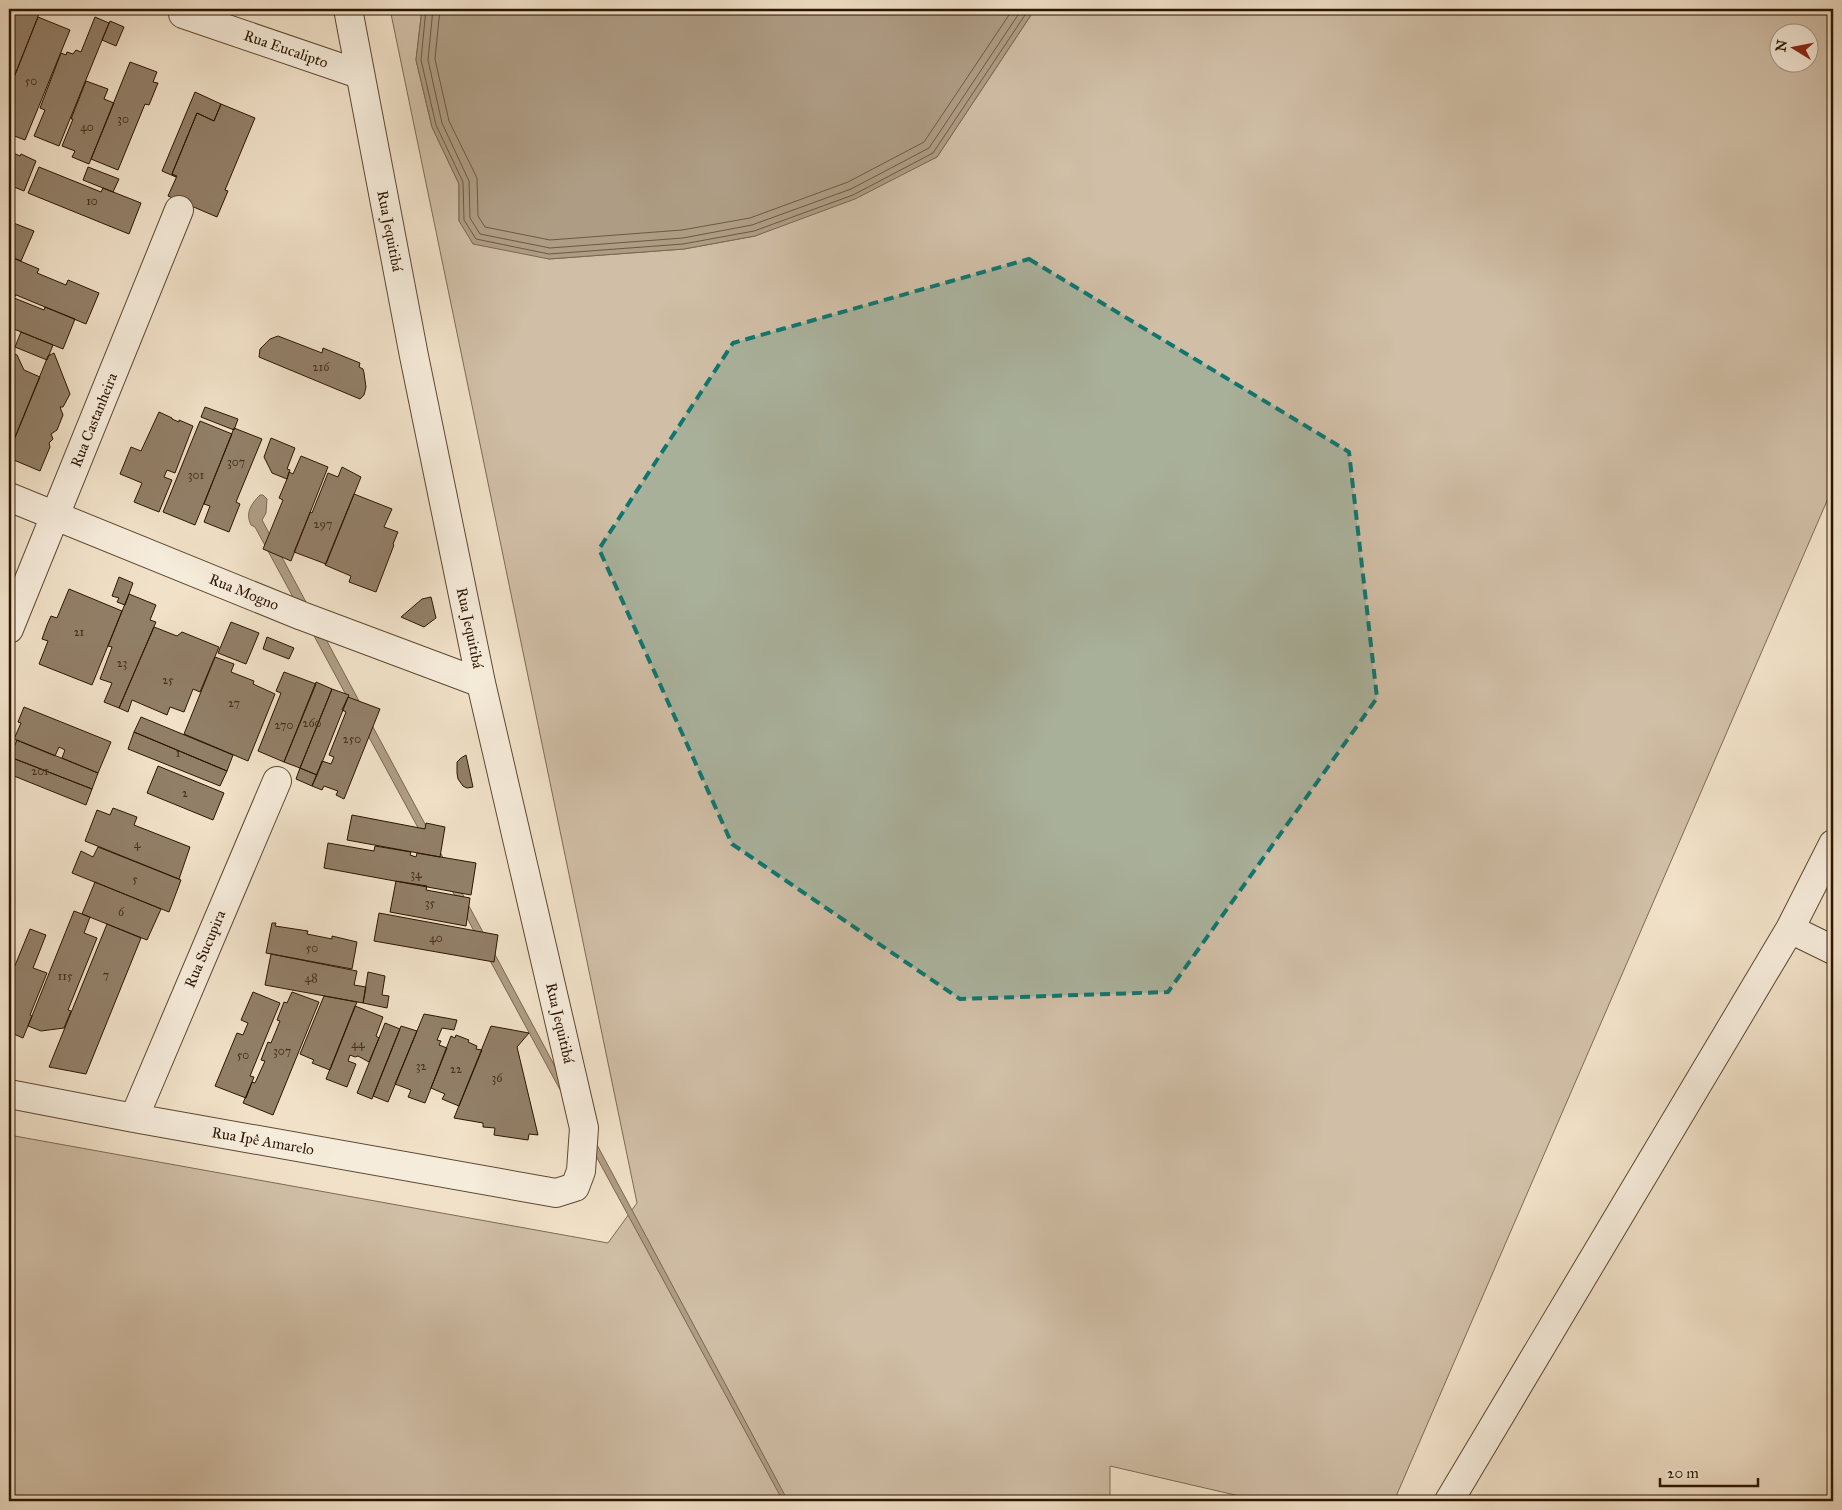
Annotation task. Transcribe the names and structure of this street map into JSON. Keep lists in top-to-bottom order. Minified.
{"streets":{"street":["Rua Eucalipto","Rua Jequitibá","Rua Castanheira","Rua Mogno","Rua Sucupira","Rua Ipê Amarelo"]},"crossings":[["Rua Eucalipto","Rua Jequitibá"],["Rua Jequitibá","Rua Mogno"],["Rua Jequitibá","Rua Ipê Amarelo"],["Rua Castanheira","Rua Mogno"],["Rua Sucupira","Rua Ipê Amarelo"]],"house_numbers":["50","30","40","10","216","307","301","297","21","23","25","27","260","270","250","1","201","2","4","34","5","35","6","40","50","7","115","48","44","307","50","32","22","36"],"scale_bar":"20 m","north":"left"}
